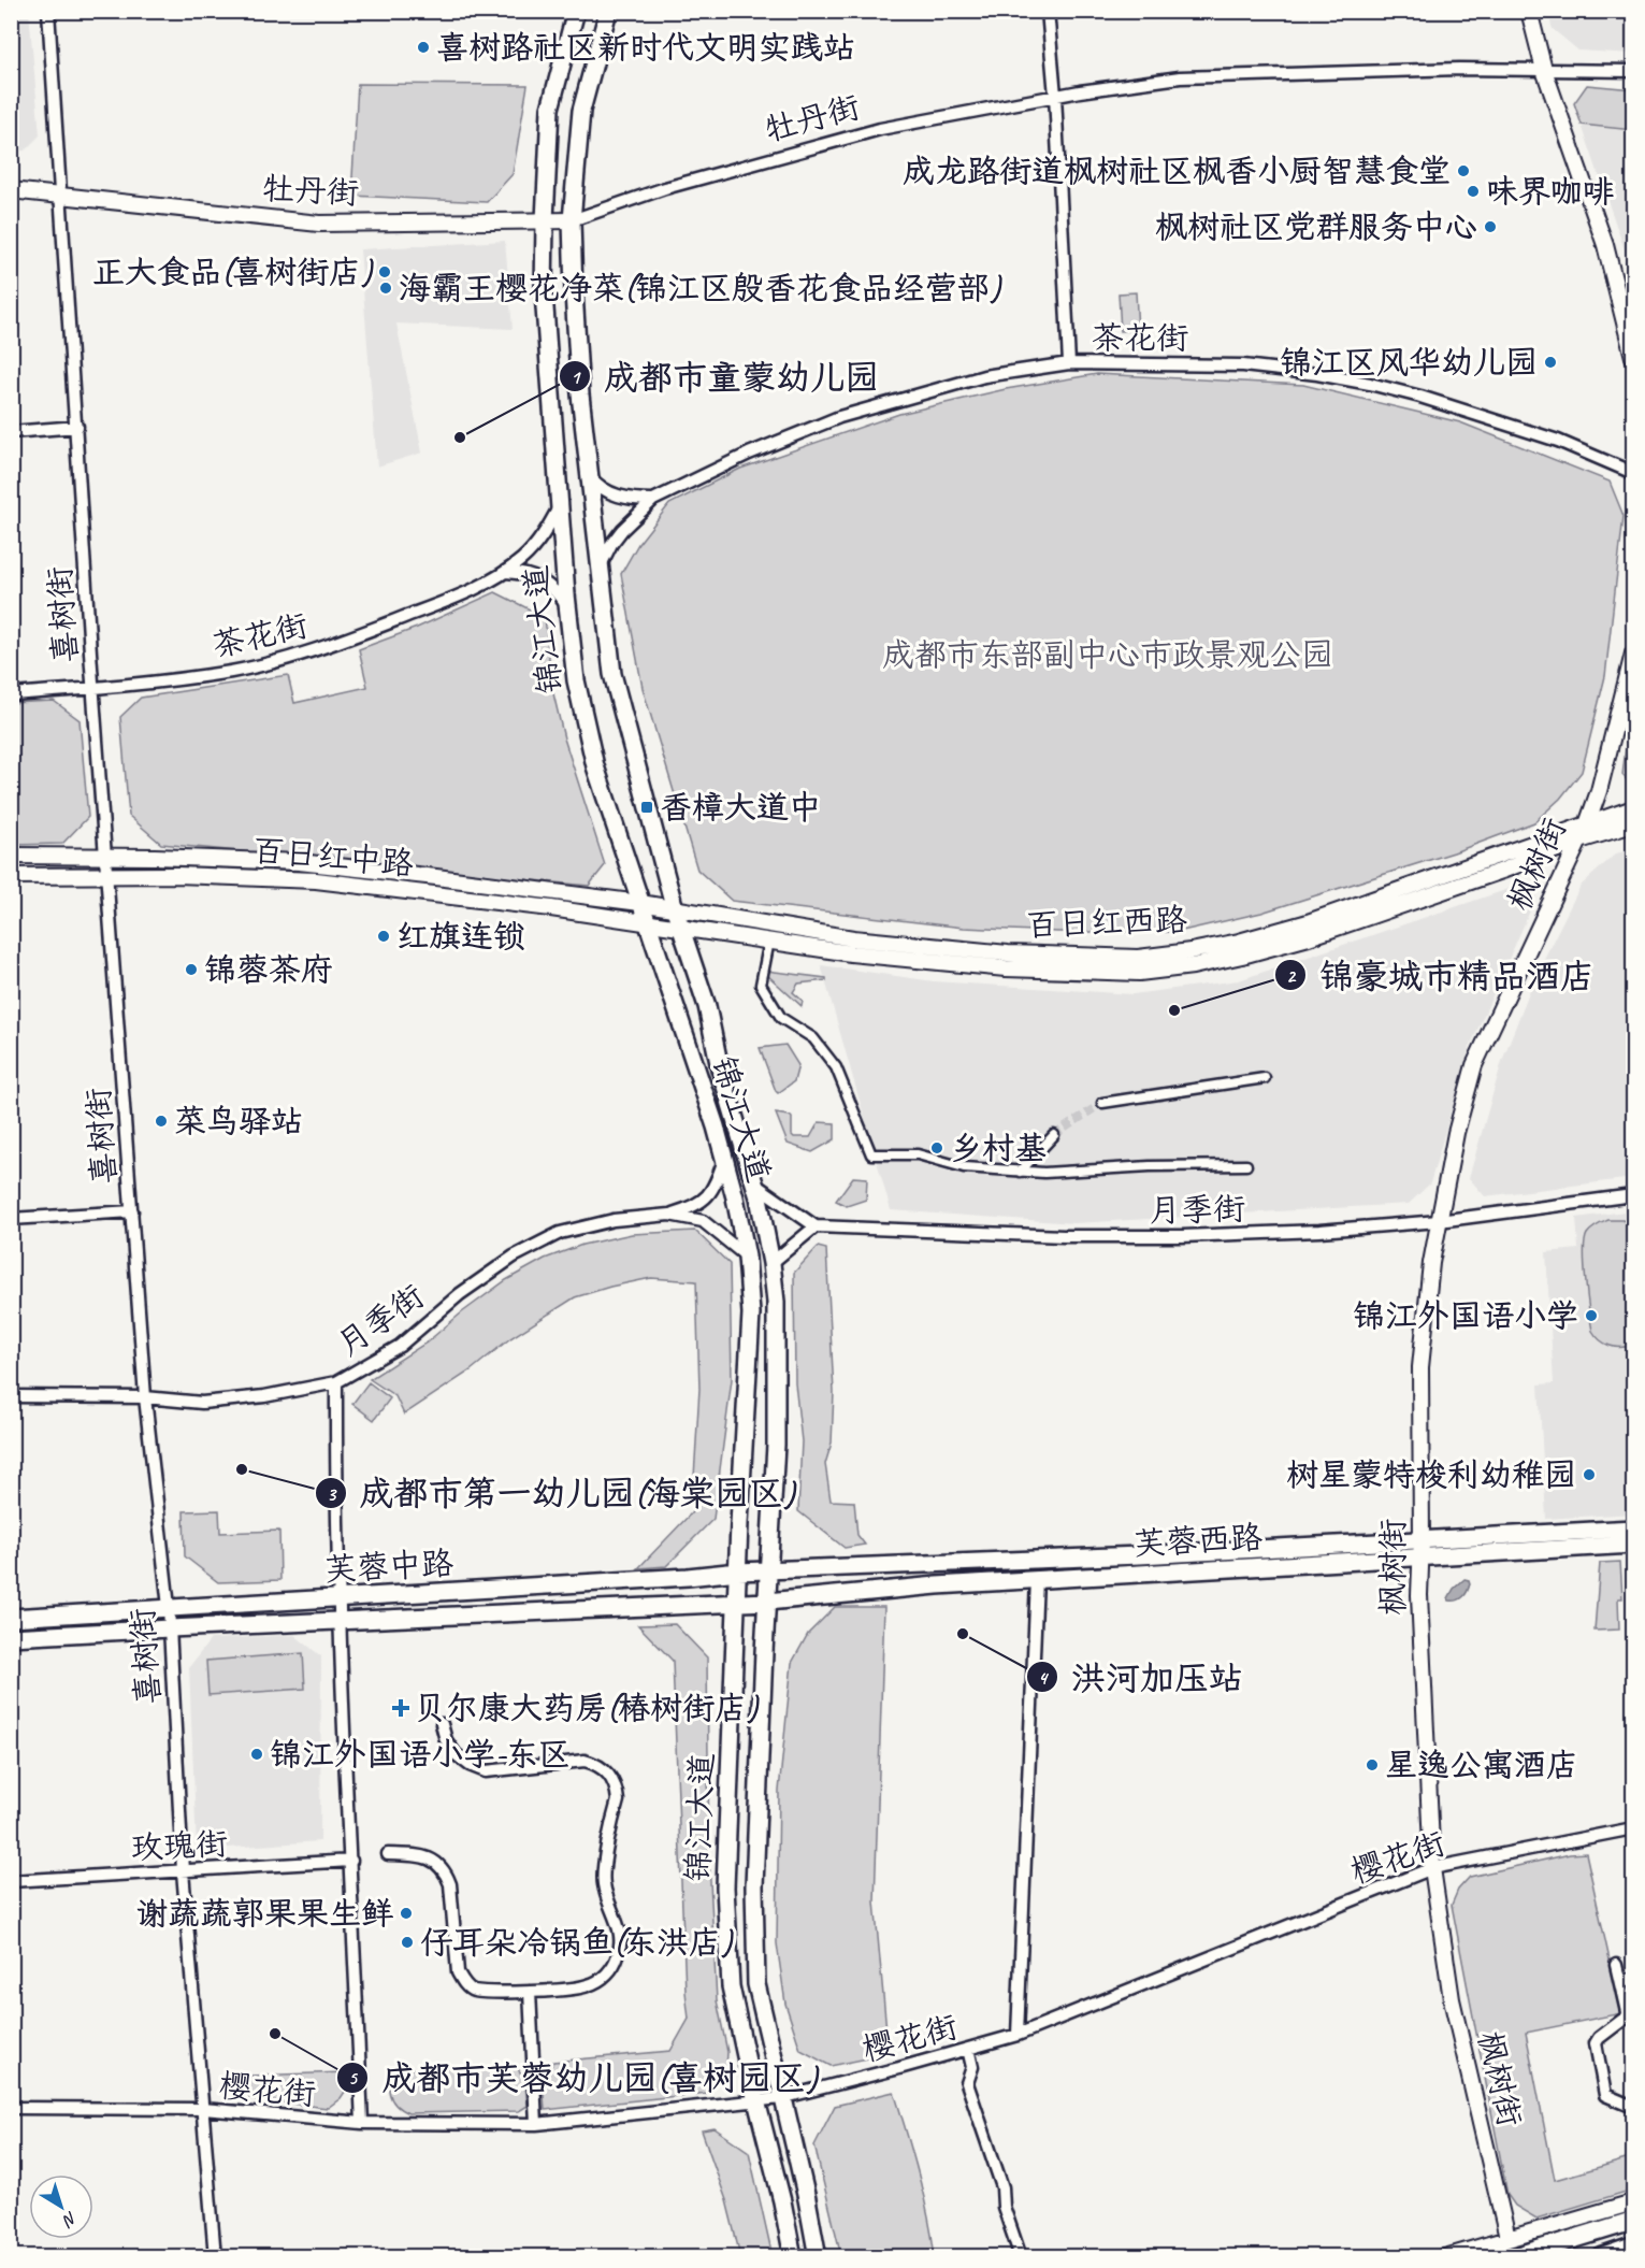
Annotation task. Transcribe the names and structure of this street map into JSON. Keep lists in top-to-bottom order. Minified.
{"streets":{"main road":["锦江大道","芙蓉西路","芙蓉中路"],"street":["牡丹街","茶花街","喜树街","百日红中路","枫树街","百日红西路","月季街","玫瑰街","樱花街"]},"crossings":[["牡丹街","喜树街"],["牡丹街","锦江大道"],["茶花街","喜树街"],["茶花街","锦江大道"],["喜树街","百日红中路"],["喜树街","月季街"],["喜树街","芙蓉中路"],["喜树街","玫瑰街"],["喜树街","樱花街"],["锦江大道","百日红中路"],["锦江大道","百日红西路"],["锦江大道","月季街"],["锦江大道","芙蓉西路"],["锦江大道","芙蓉中路"],["锦江大道","樱花街"],["百日红中路","百日红西路"],["枫树街","百日红西路"],["枫树街","月季街"],["枫树街","芙蓉西路"],["枫树街","樱花街"],["芙蓉西路","芙蓉中路"]],"parks":["成都市东部副中心市政景观公园"],"places":{"other":["喜树路社区新时代文明实践站","成龙路街道枫树社区枫香小厨智慧食堂","味界咖啡","枫树社区党群服务中心","正大食品(喜树街店)","海霸王樱花净菜(锦江区殷香花食品经营部)","锦江区风华幼儿园","成都市童蒙幼儿园","红旗连锁","锦蓉茶府","锦豪城市精品酒店","菜鸟驿站","乡村基","锦江外国语小学","成都市第一幼儿园(海棠园区)","树星蒙特梭利幼稚园","洪河加压站","锦江外国语小学-东区","星逸公寓酒店","谢蔬蔬郭果果生鲜","仔耳朵冷锅鱼(东洪店)","成都市芙蓉幼儿园(喜树园区)"],"transit":["香樟大道中"],"health":["贝尔康大药房(椿树街店)"]},"north":"bottom right"}
